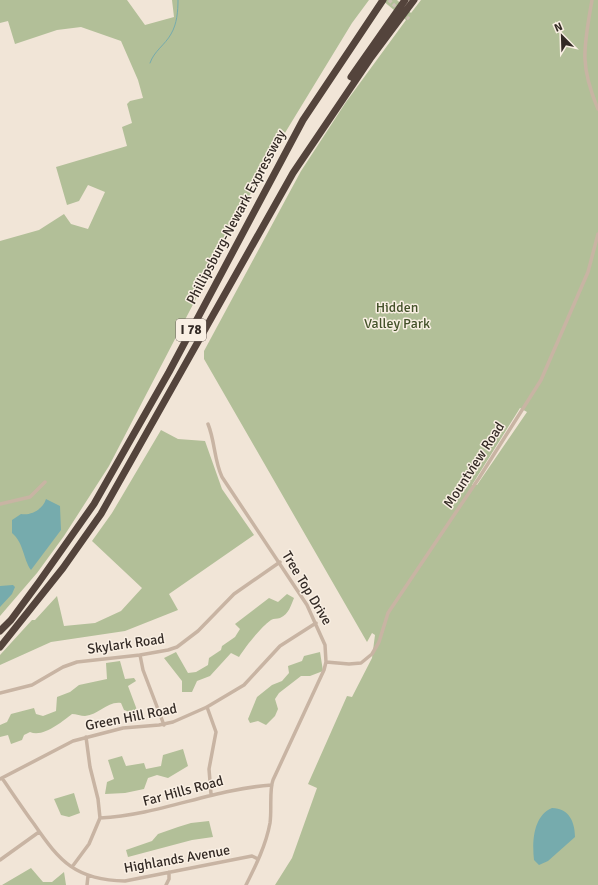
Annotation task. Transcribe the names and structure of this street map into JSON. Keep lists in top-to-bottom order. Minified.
{"streets":{"highway":["Phillipsburg-Newark Expressway","I 78"],"street":["Mountview Road","Tree Top Drive","Skylark Road","Green Hill Road","Far Hills Road","Highlands Avenue"]},"crossings":[["Mountview Road","Tree Top Drive"],["Tree Top Drive","Skylark Road"],["Tree Top Drive","Green Hill Road"],["Tree Top Drive","Far Hills Road"],["Tree Top Drive","Highlands Avenue"],["Green Hill Road","Highlands Avenue"]],"parks":["Hidden Valley Park"],"north":"top left"}
